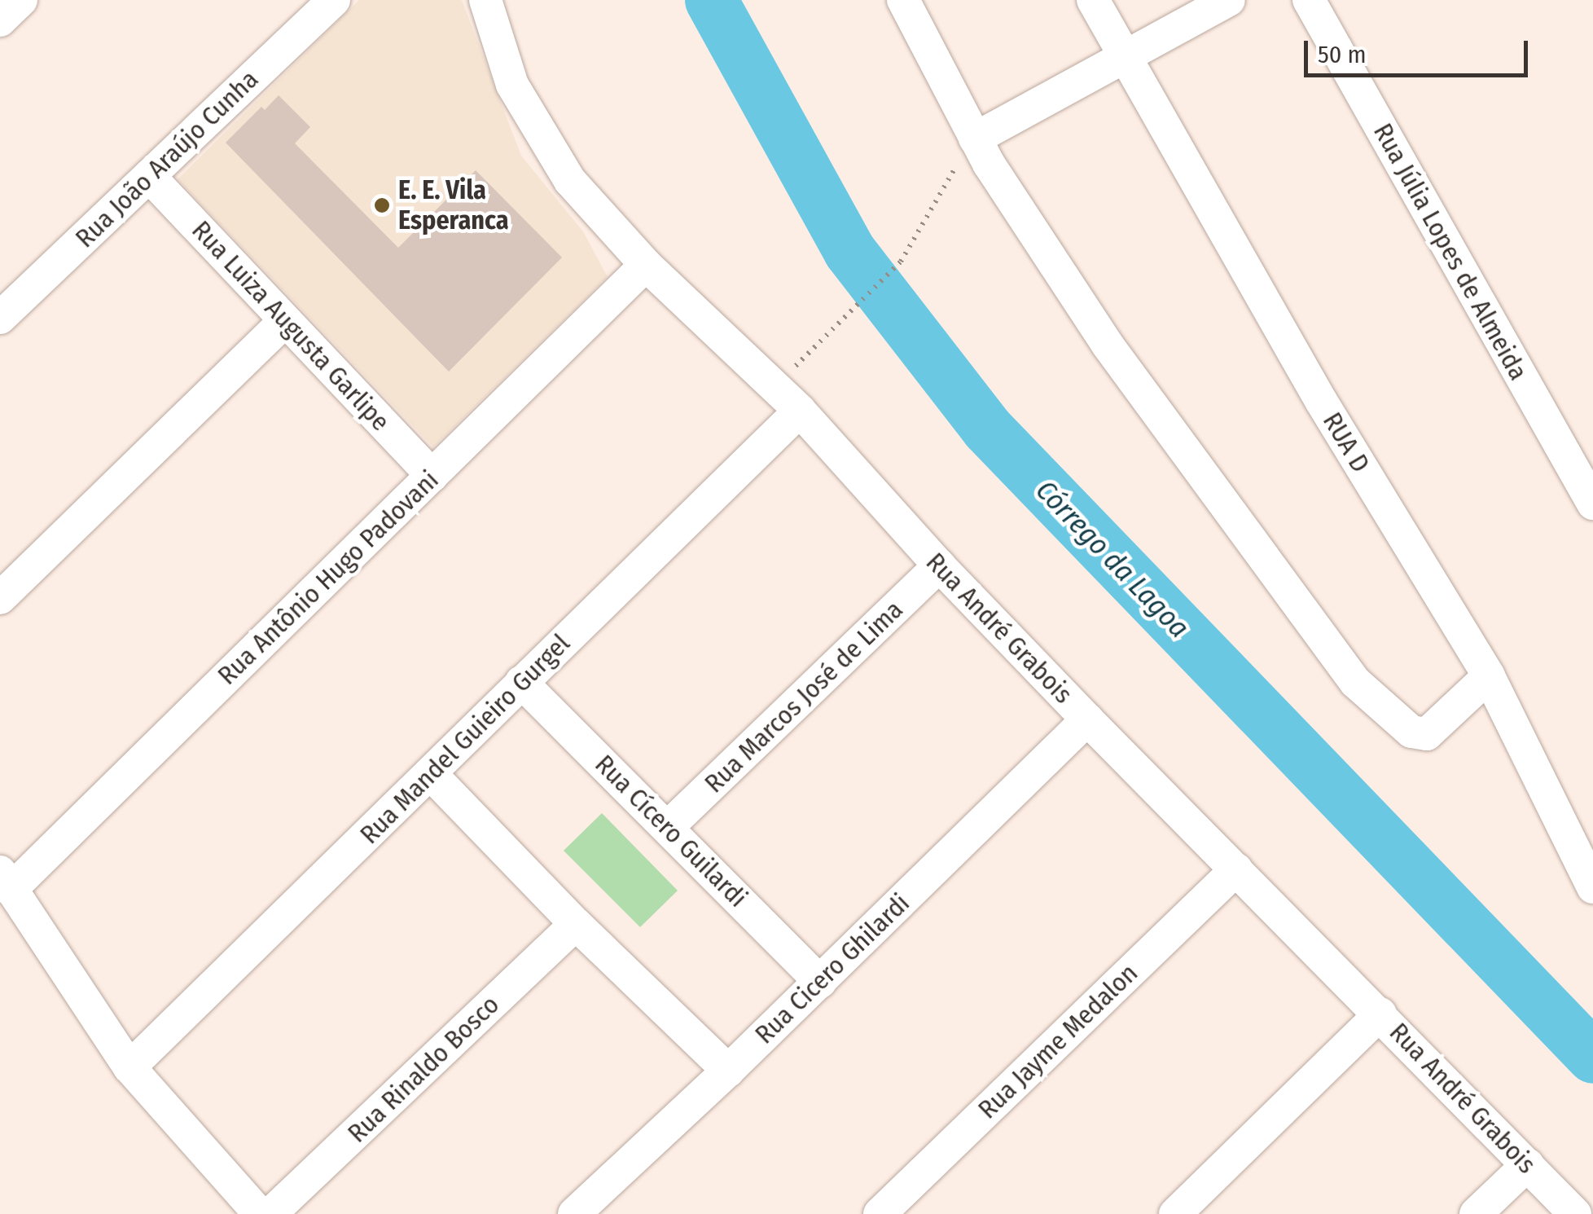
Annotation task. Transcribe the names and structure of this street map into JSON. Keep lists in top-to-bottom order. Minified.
{"streets":{"street":["Rua João Araújo Cunha","Rua Júlia Lopes de Almeida","Rua Luiza Augusta Garlipe","RUA D","Rua Antônio Hugo Padovani","Rua André Grabois","Rua Marcos José de Lima","Rua Mandel Guieiro Gurgel","Rua Cícero Guilardi","Rua Cicero Ghilardi","Rua Jayme Medalon","Rua Rinaldo Bosco"]},"crossings":[["Rua João Araújo Cunha","Rua Luiza Augusta Garlipe"],["Rua Luiza Augusta Garlipe","Rua Antônio Hugo Padovani"],["Rua Antônio Hugo Padovani","Rua André Grabois"],["Rua André Grabois","Rua Marcos José de Lima"],["Rua André Grabois","Rua Mandel Guieiro Gurgel"],["Rua André Grabois","Rua Cicero Ghilardi"],["Rua André Grabois","Rua Jayme Medalon"],["Rua Marcos José de Lima","Rua Cícero Guilardi"],["Rua Mandel Guieiro Gurgel","Rua Cícero Guilardi"],["Rua Cícero Guilardi","Rua Cicero Ghilardi"]],"water":["Córrego da Lagoa"],"places":["E. E. Vila Esperanca"],"scale_bar":"50 m"}
